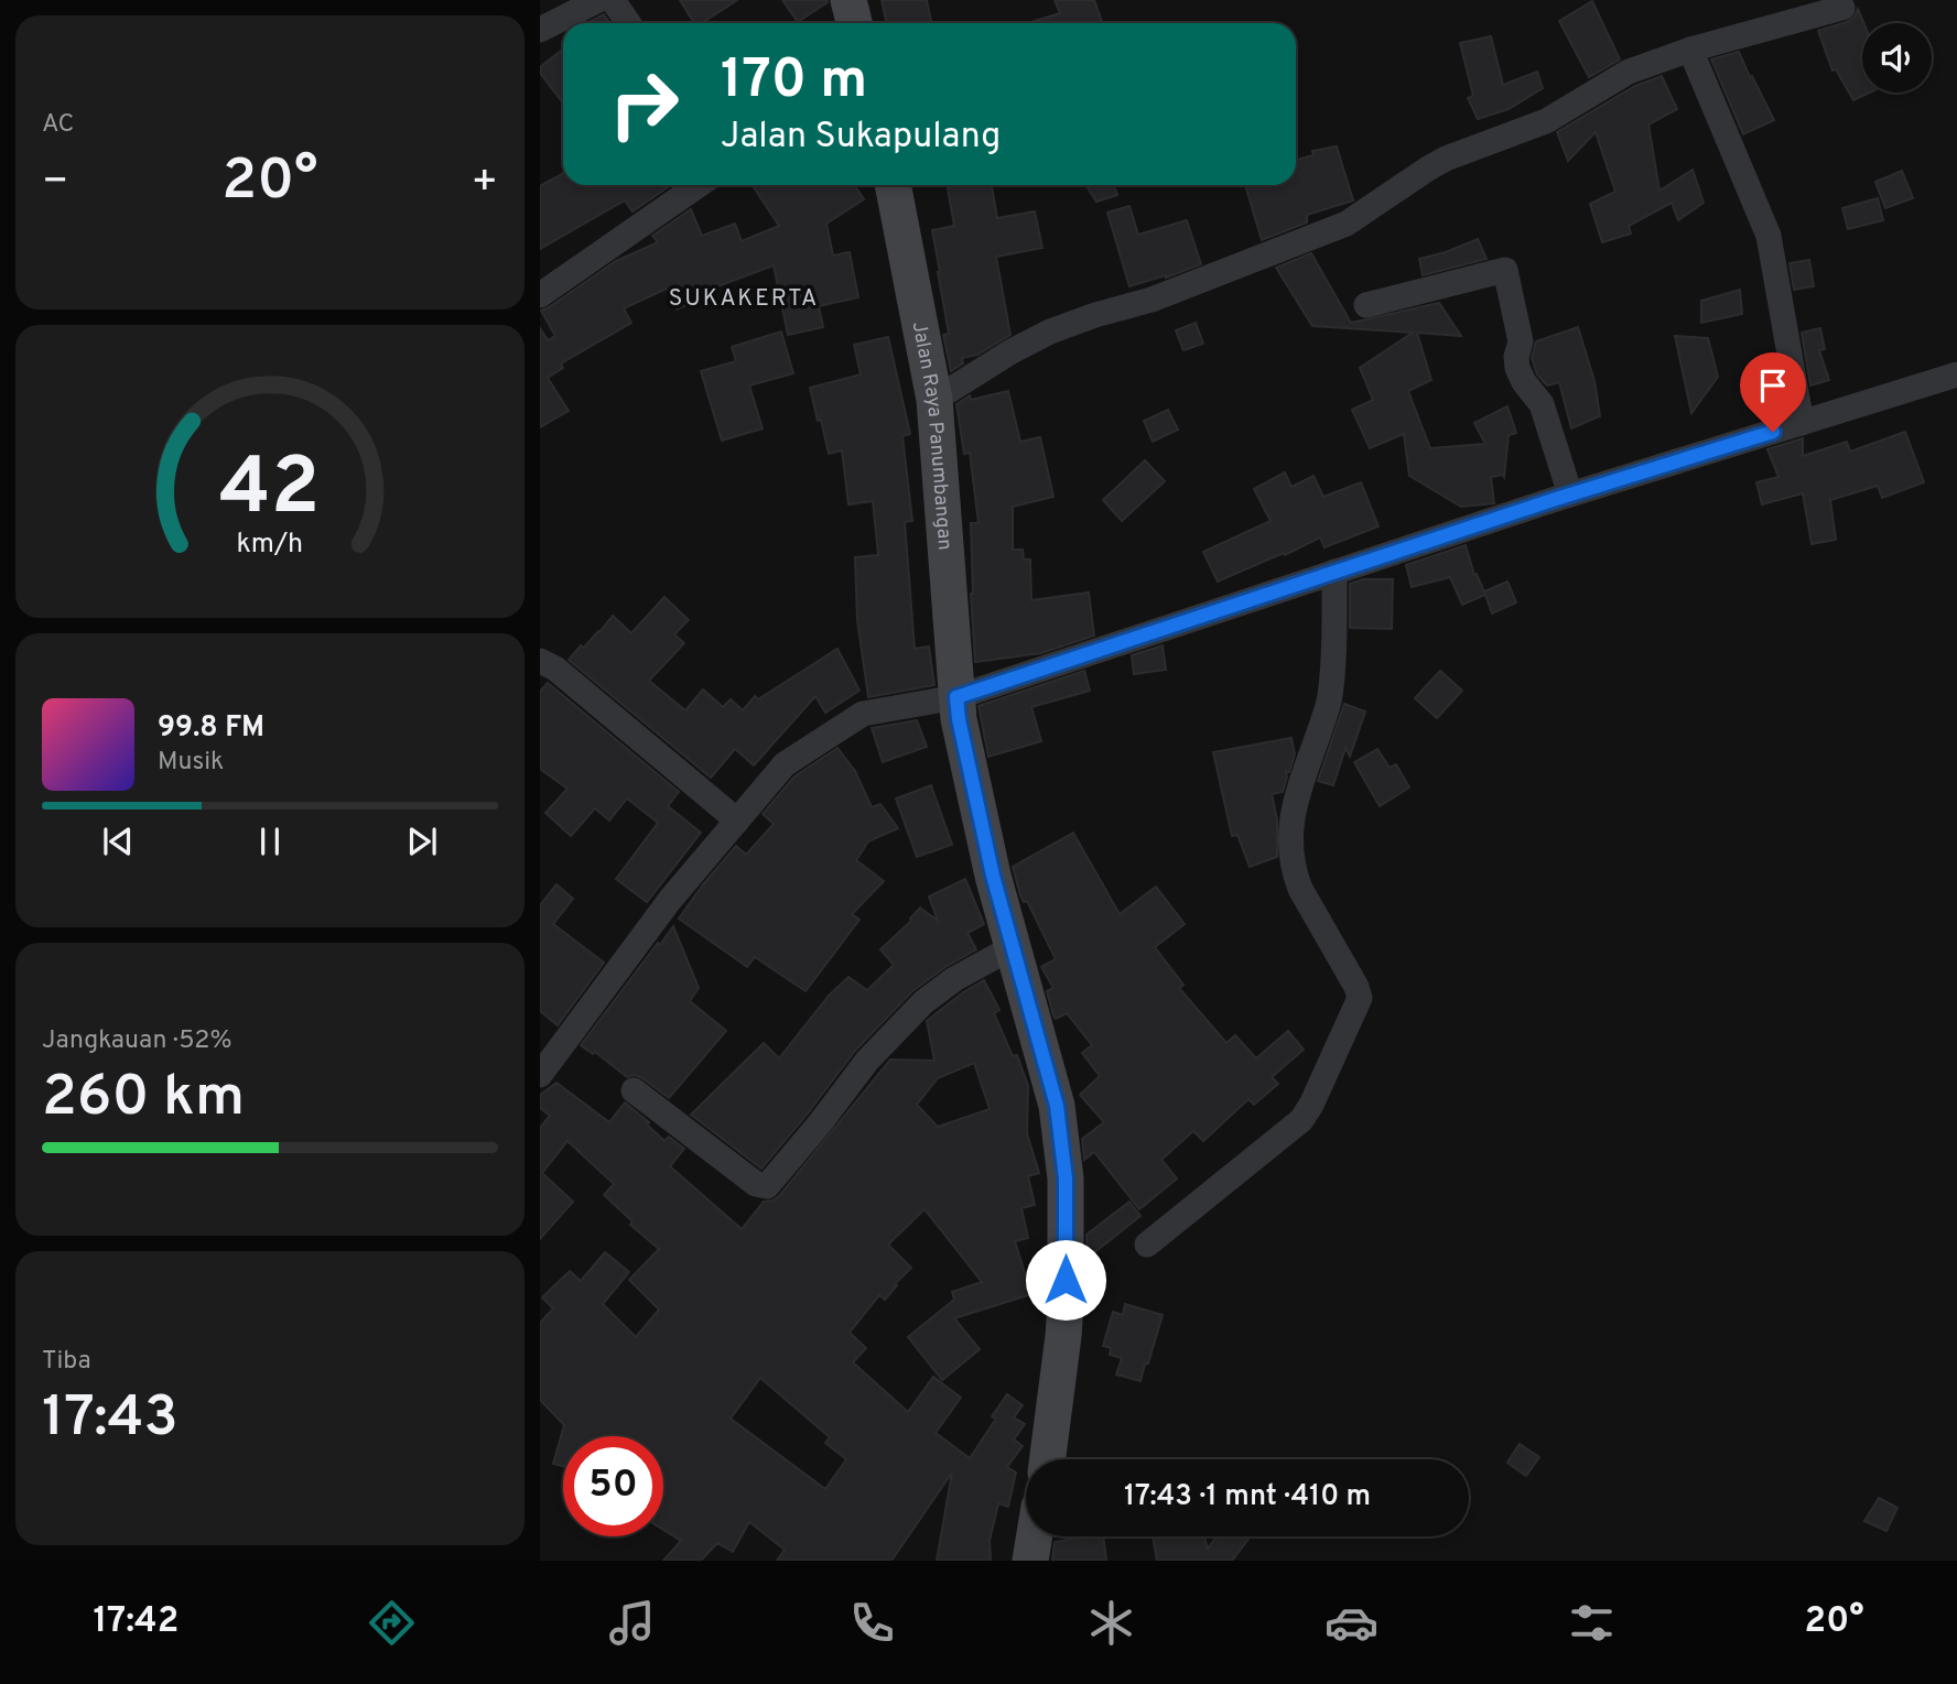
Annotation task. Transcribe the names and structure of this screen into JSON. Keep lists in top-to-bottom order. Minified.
{"streets":{"main road":["Jalan Raya Panumbangan"]},"districts":["SUKAKERTA"],"page":{"tile":["AC",["Jangkauan · 52%","260 km"],["Tiba","17:43"]],"turn":["170 m","Jalan Sukapulang"],"heat":["−","20°","+"],"song":["99.8 FM","Musik"],"limit":"50","trip":"17:43 · 1 mnt · 410 m","tabs":["17:42","20°"],"gauge":["42","km/h"]}}
